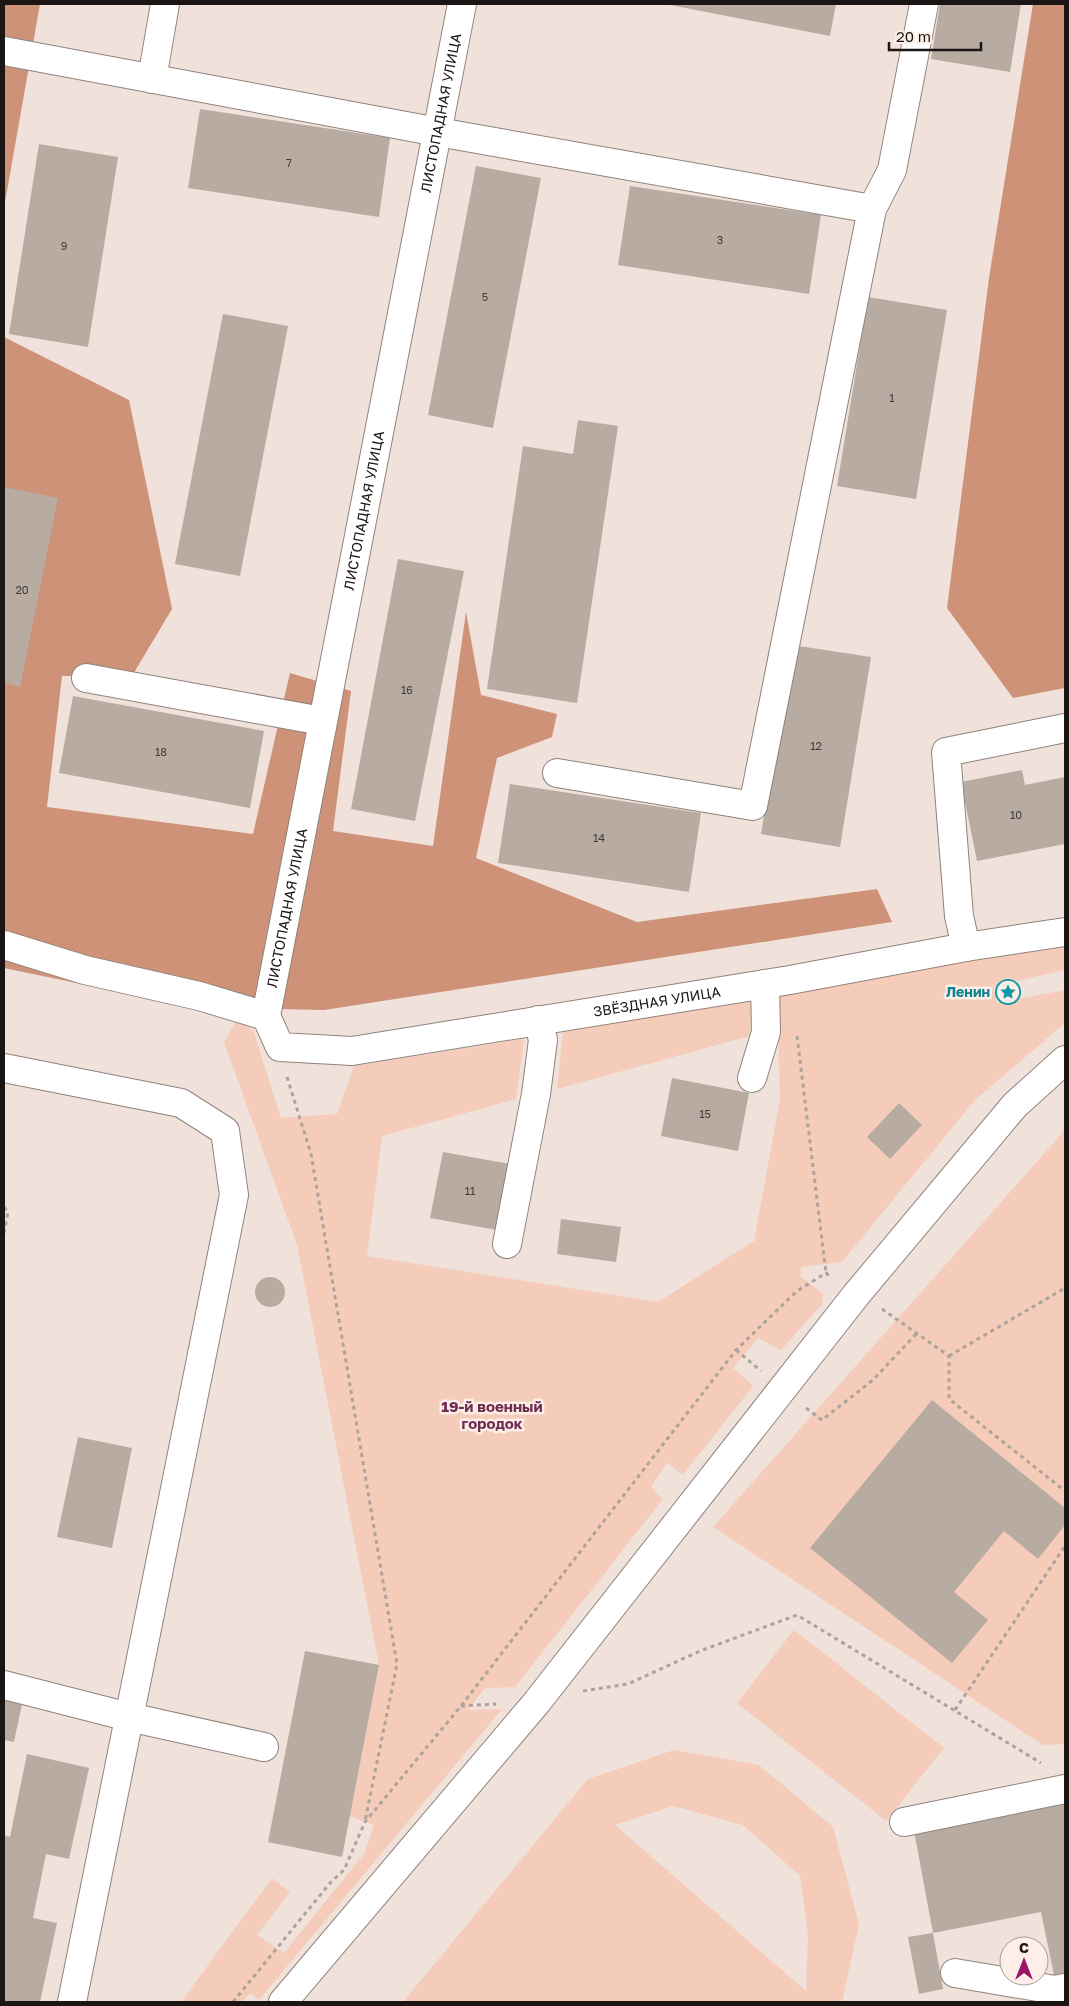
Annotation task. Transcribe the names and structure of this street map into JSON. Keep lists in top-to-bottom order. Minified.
{"streets":{"street":["ЛИСТОПАДНАЯ УЛИЦА","ЗВЁЗДНАЯ УЛИЦА"]},"districts":["19-й военный городок"],"places":{"place":["Ленин"]},"house_numbers":["7","3","9","5","1","20","16","12","18","10","14","15","11"],"scale_bar":"20 m","north":"top"}
